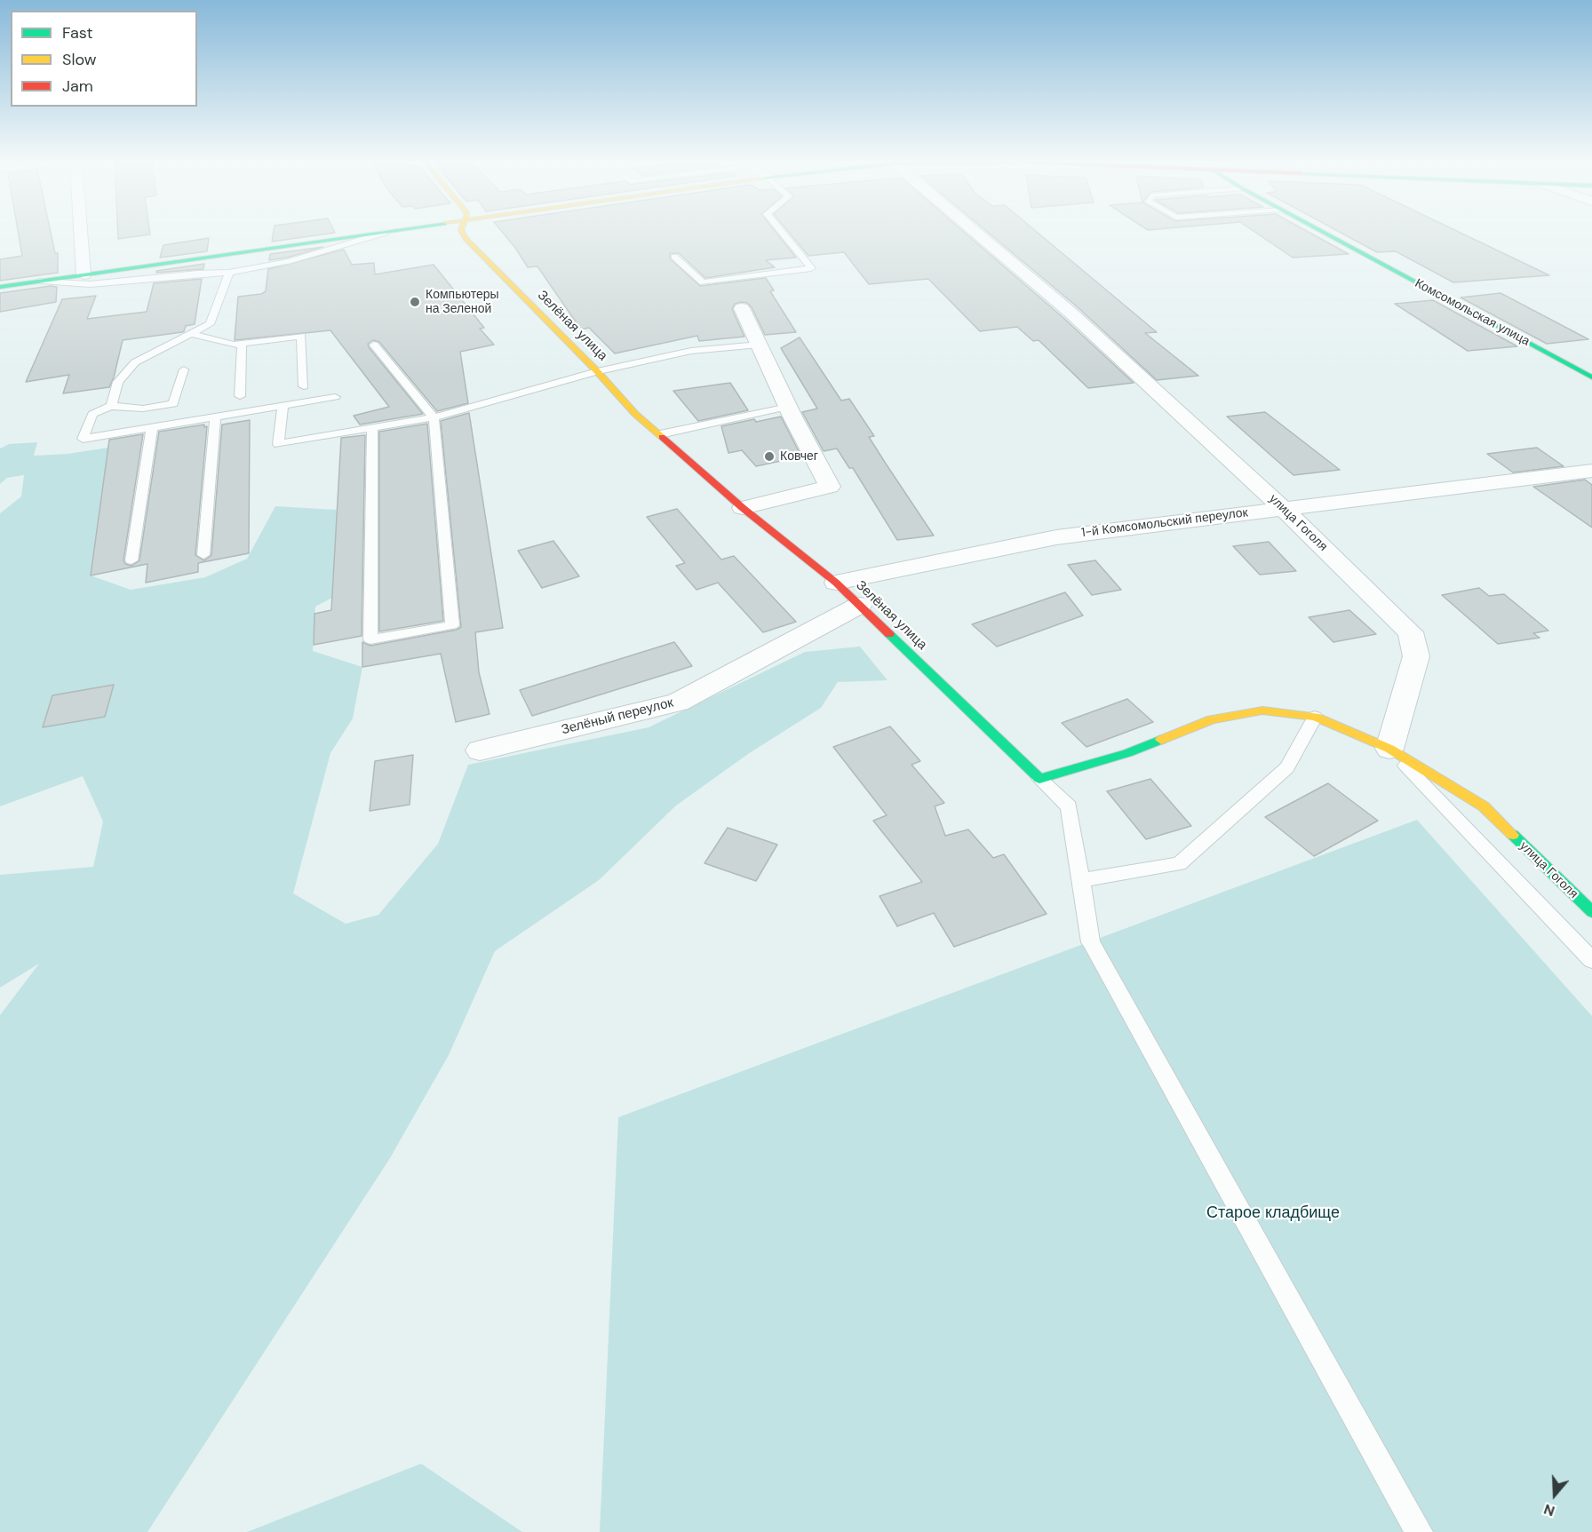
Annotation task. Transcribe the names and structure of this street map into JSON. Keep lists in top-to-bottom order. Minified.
{"streets":{"street":["Комсомольская улица","Зелёная улица","1-й Комсомольский переулок","улица Гоголя","Зелёный переулок"]},"crossings":[["Зелёная улица","1-й Комсомольский переулок"],["Зелёная улица","Зелёный переулок"],["1-й Комсомольский переулок","улица Гоголя"]],"parks":["Старое кладбище"],"places":["Компьютеры на Зеленой","Ковчег"],"legend":["Fast","Slow","Jam"],"north":"bottom"}
